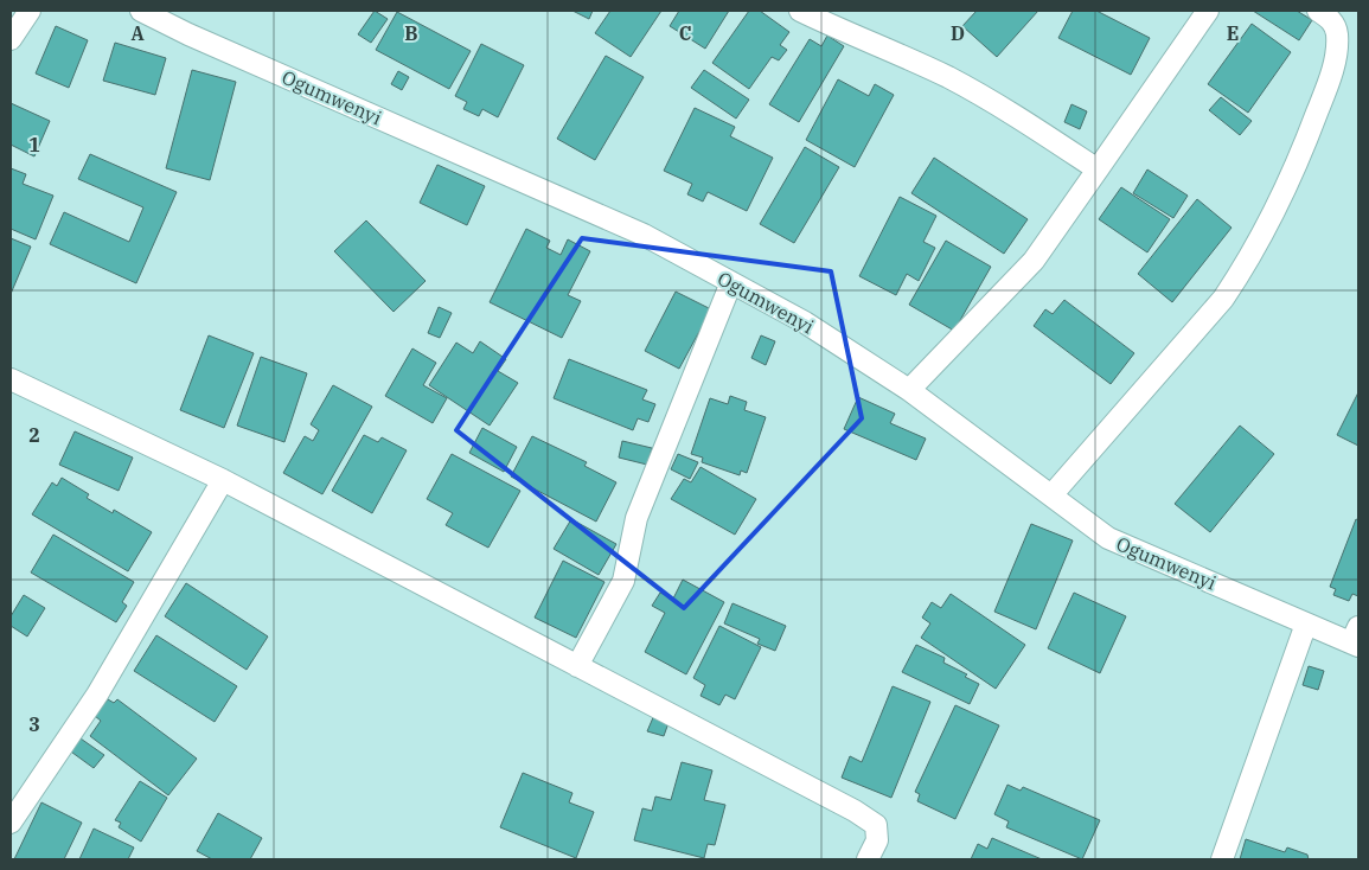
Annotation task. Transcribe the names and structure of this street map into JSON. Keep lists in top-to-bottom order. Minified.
{"streets":{"street":["Ogumwenyi"]},"grid":{"columns":["A","B","C","D","E"],"rows":["1","2","3"]}}
